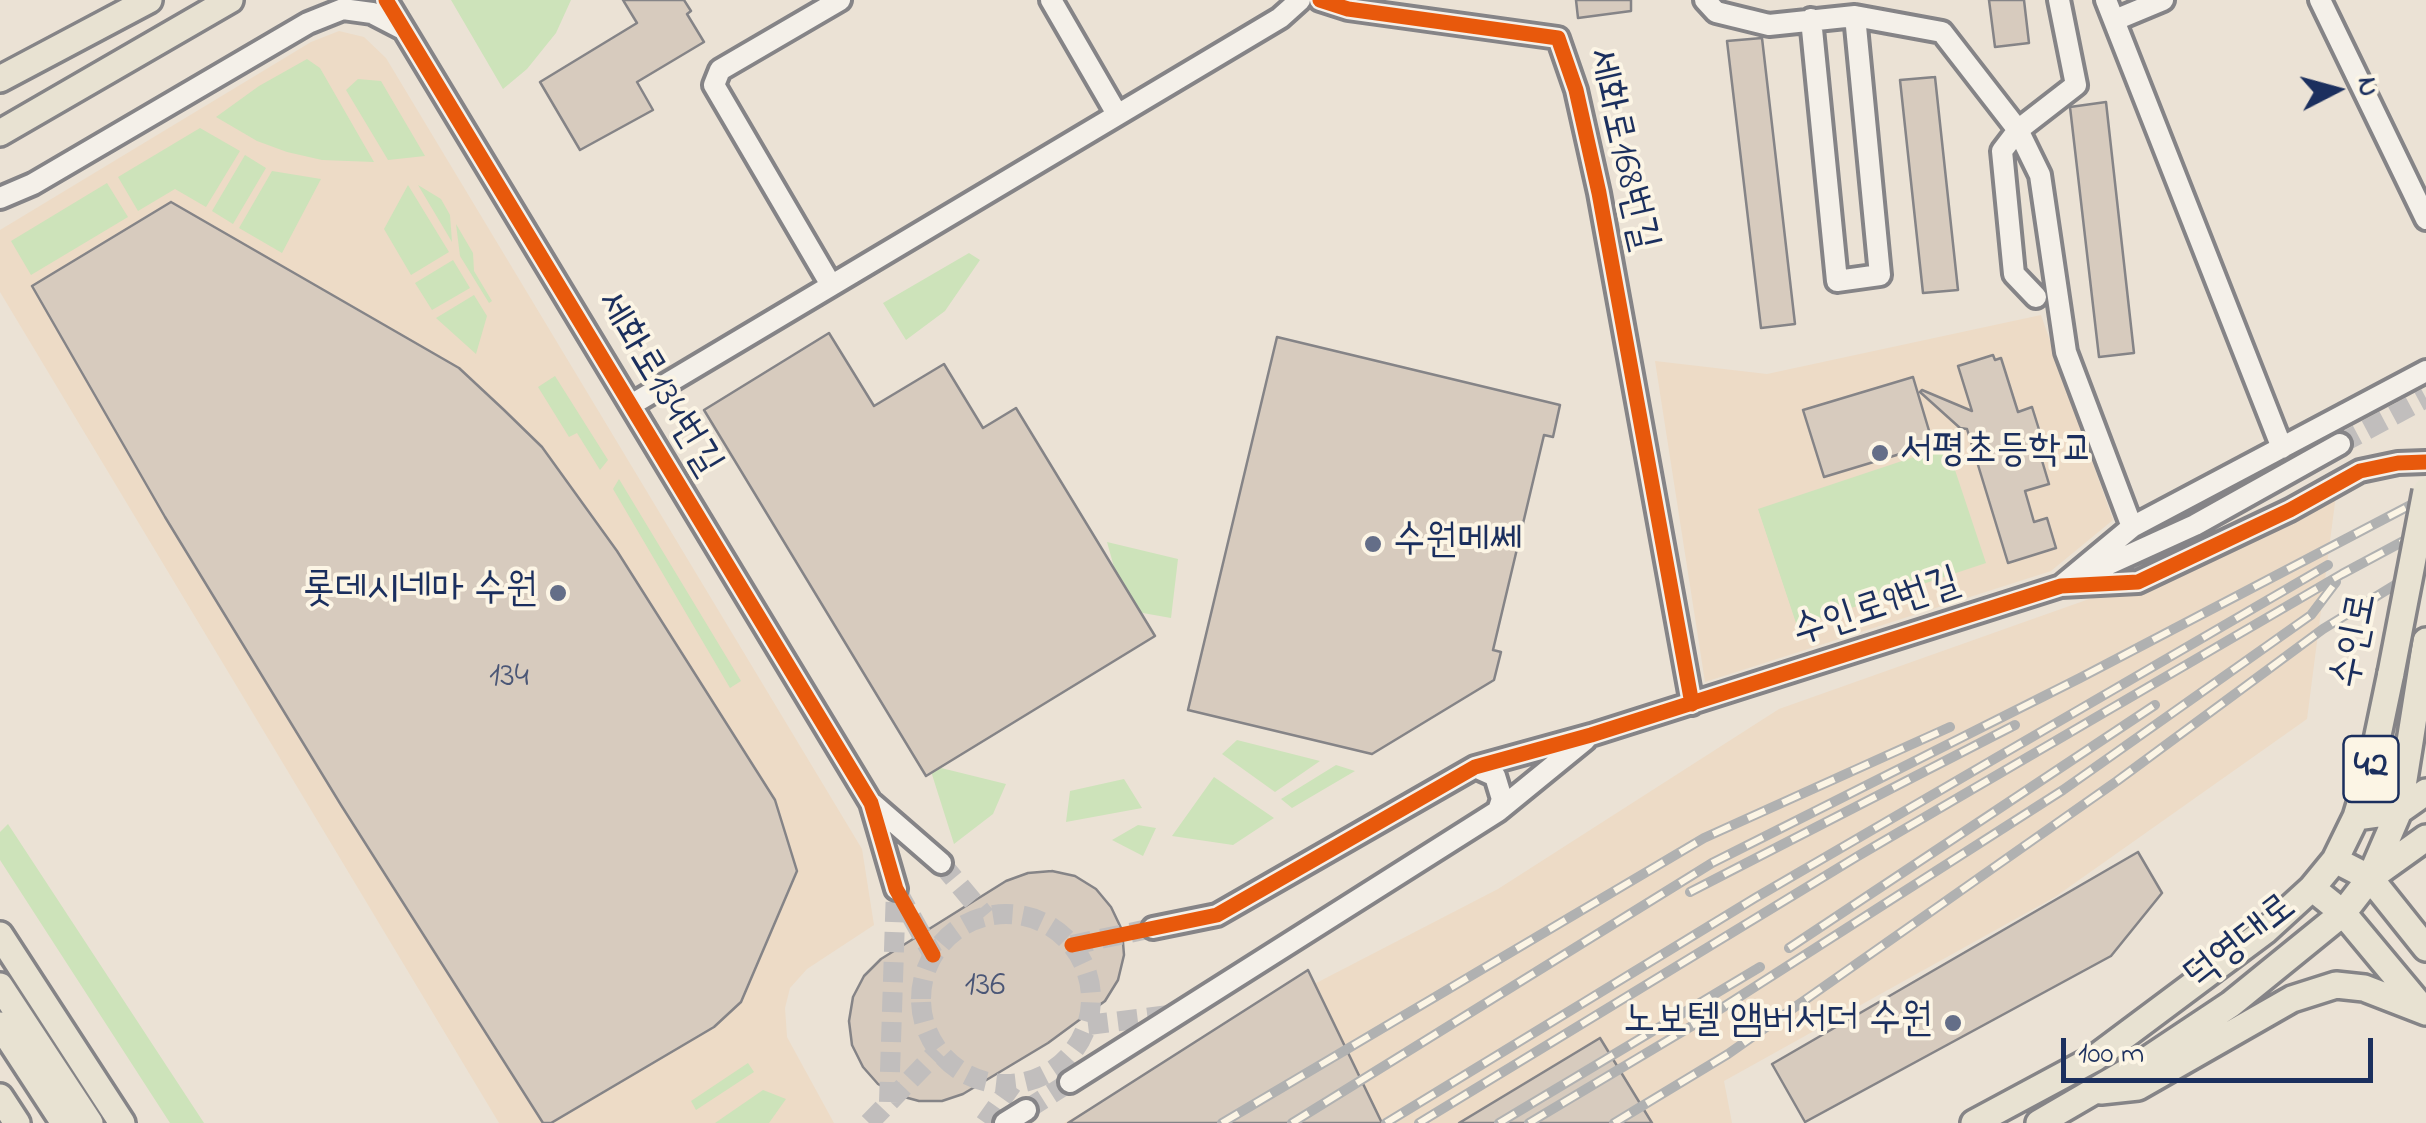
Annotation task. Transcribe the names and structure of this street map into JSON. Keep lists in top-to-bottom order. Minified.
{"streets":{"main road":["수인로","42","덕영대로"],"street":["세화로168번길","세화로134번길","수인로9번길"]},"crossings":[["세화로168번길","수인로9번길"],["수인로","덕영대로"]],"places":["서평초등학교","수원메쎄","롯데시네마 수원","노보텔 앰버서더 수원"],"house_numbers":["134","136"],"scale_bar":"100 m","north":"right"}
